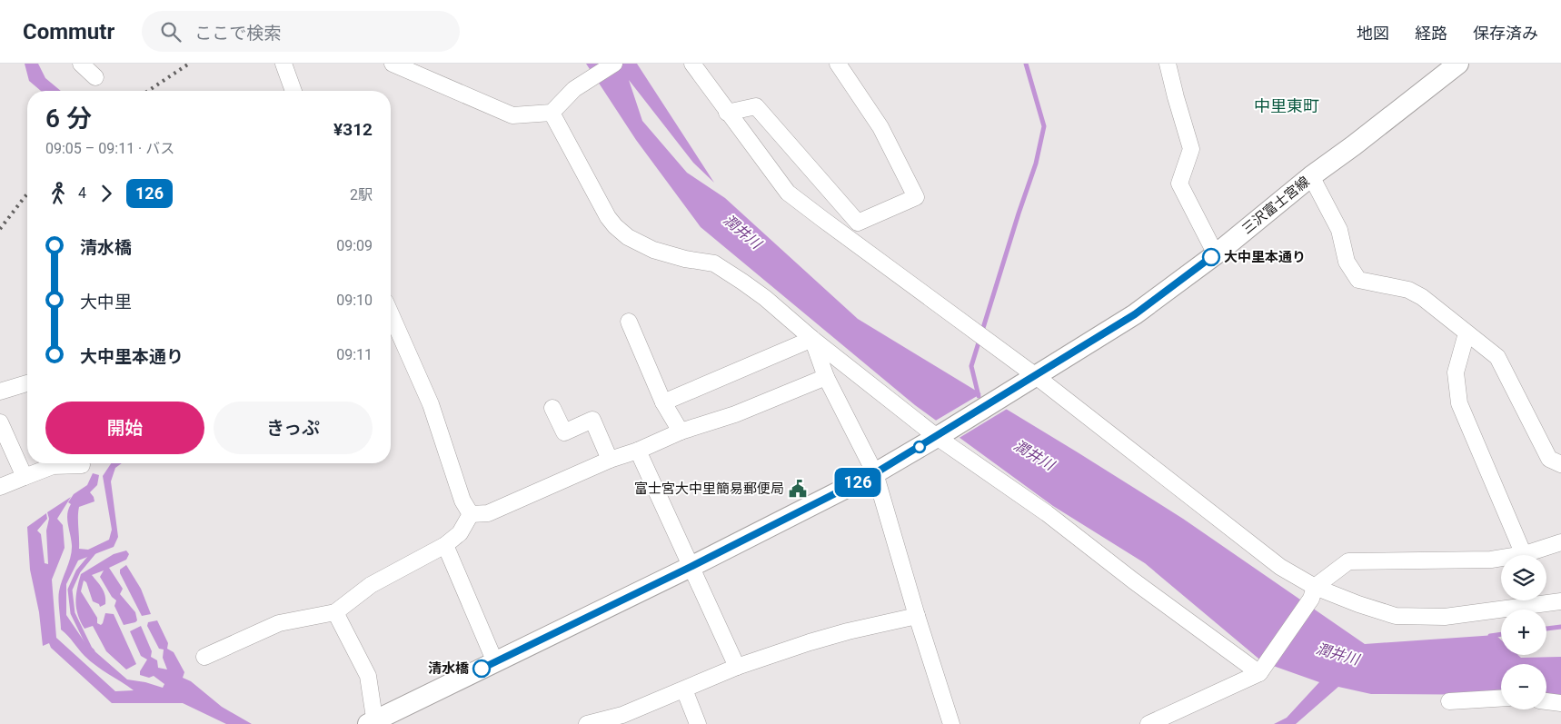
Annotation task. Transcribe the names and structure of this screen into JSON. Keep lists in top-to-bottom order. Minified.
{"streets":{"main road":["三沢富士宮線"]},"districts":["中里東町"],"water":["潤井川"],"places":{"other":["大中里本通り","清水橋"],"public building":["富士宮大中里簡易郵便局"]},"lines":["bus line 126"],"page":{"header":"Commutr","search":"ここで検索","nav":["地図","経路","保存済み"],"on_map":"126","heading":["6 分","09:05 – 09:11 · バス","¥312"],"legs":["4","126","2駅"],"list":[{"name":"清水橋","value":"09:09"},{"name":"大中里","value":"09:10"},{"name":"大中里本通り","value":"09:11"}],"buttons":["開始","きっぷ"],"map_buttons":["+","−"]}}
